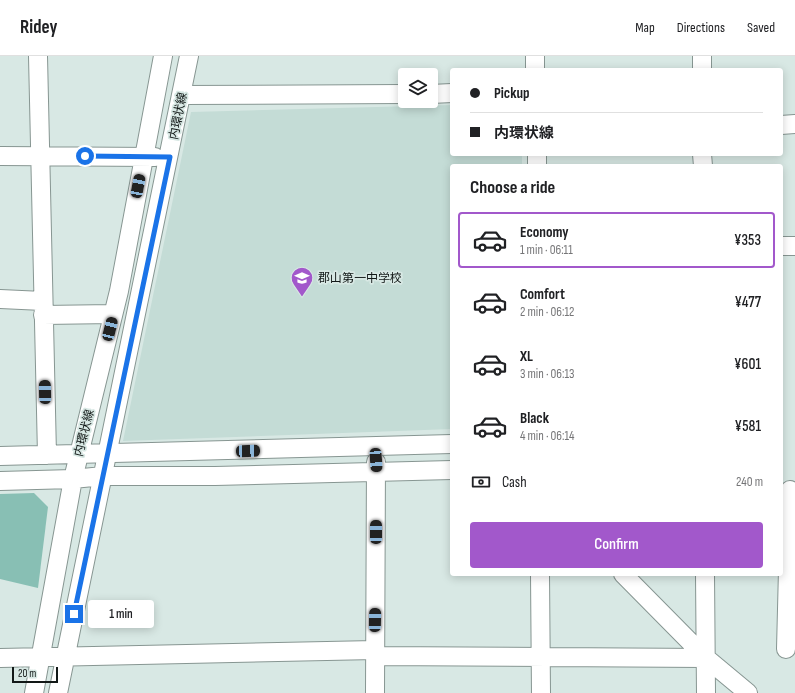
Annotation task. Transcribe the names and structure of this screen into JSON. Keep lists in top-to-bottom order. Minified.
{"streets":{"street":["内環状線"]},"places":{"school or university":["郡山第一中学校"]},"scale_bar":"20 m","page":{"header":"Ridey","nav":["Map","Directions","Saved"],"banner":["Pickup","内環状線"],"heading":"Choose a ride","list":[{"name":"Economy","note":"1 min · 06:11","value":"¥353"},{"name":"Comfort","note":"2 min · 06:12","value":"¥477"},{"name":"XL","note":"3 min · 06:13","value":"¥601"},{"name":"Black","note":"4 min · 06:14","value":"¥581"}],"pay":["Cash","240 m"],"buttons":"Confirm","bubble":"1 min","scale":"20 m"}}
